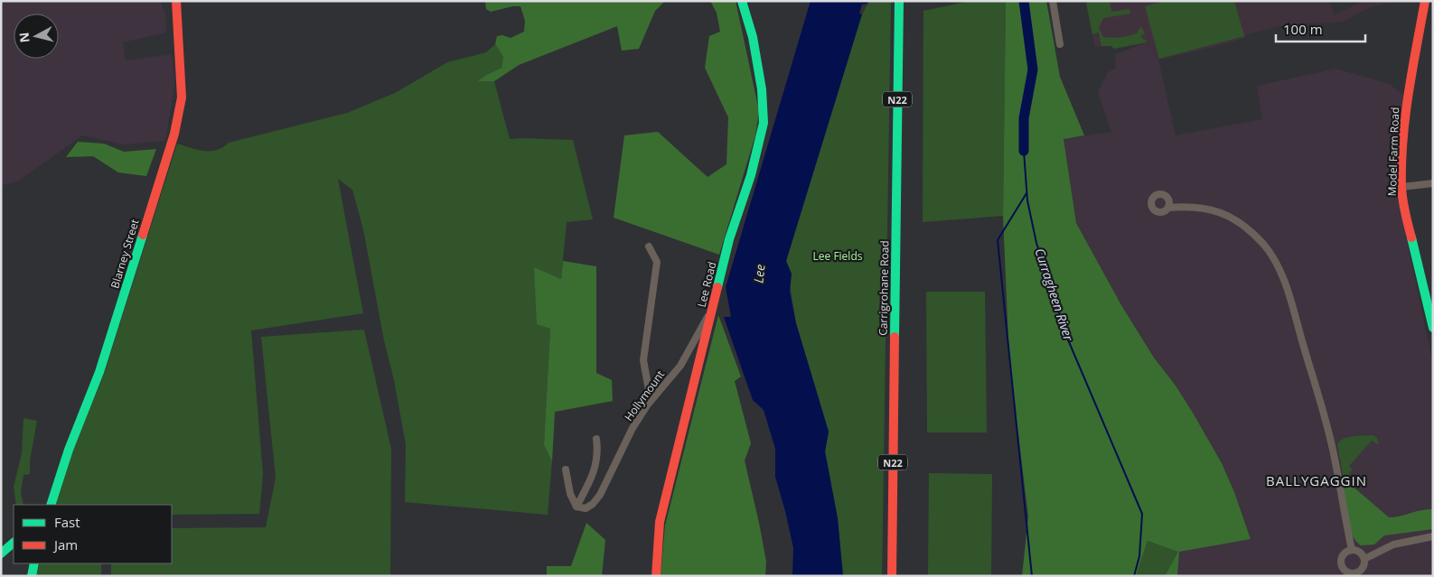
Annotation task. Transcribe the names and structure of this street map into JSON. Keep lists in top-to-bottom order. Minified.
{"streets":{"main road":["N22","Model Farm Road","Blarney Street","Lee Road","Carrigrohane Road"],"street":["Hollymount"]},"crossings":[["Lee Road","Hollymount"]],"districts":["BALLYGAGGIN"],"water":["Lee","Curragheen River"],"parks":["Lee Fields"],"legend":["Fast","Jam"],"scale_bar":"100 m","north":"left"}
